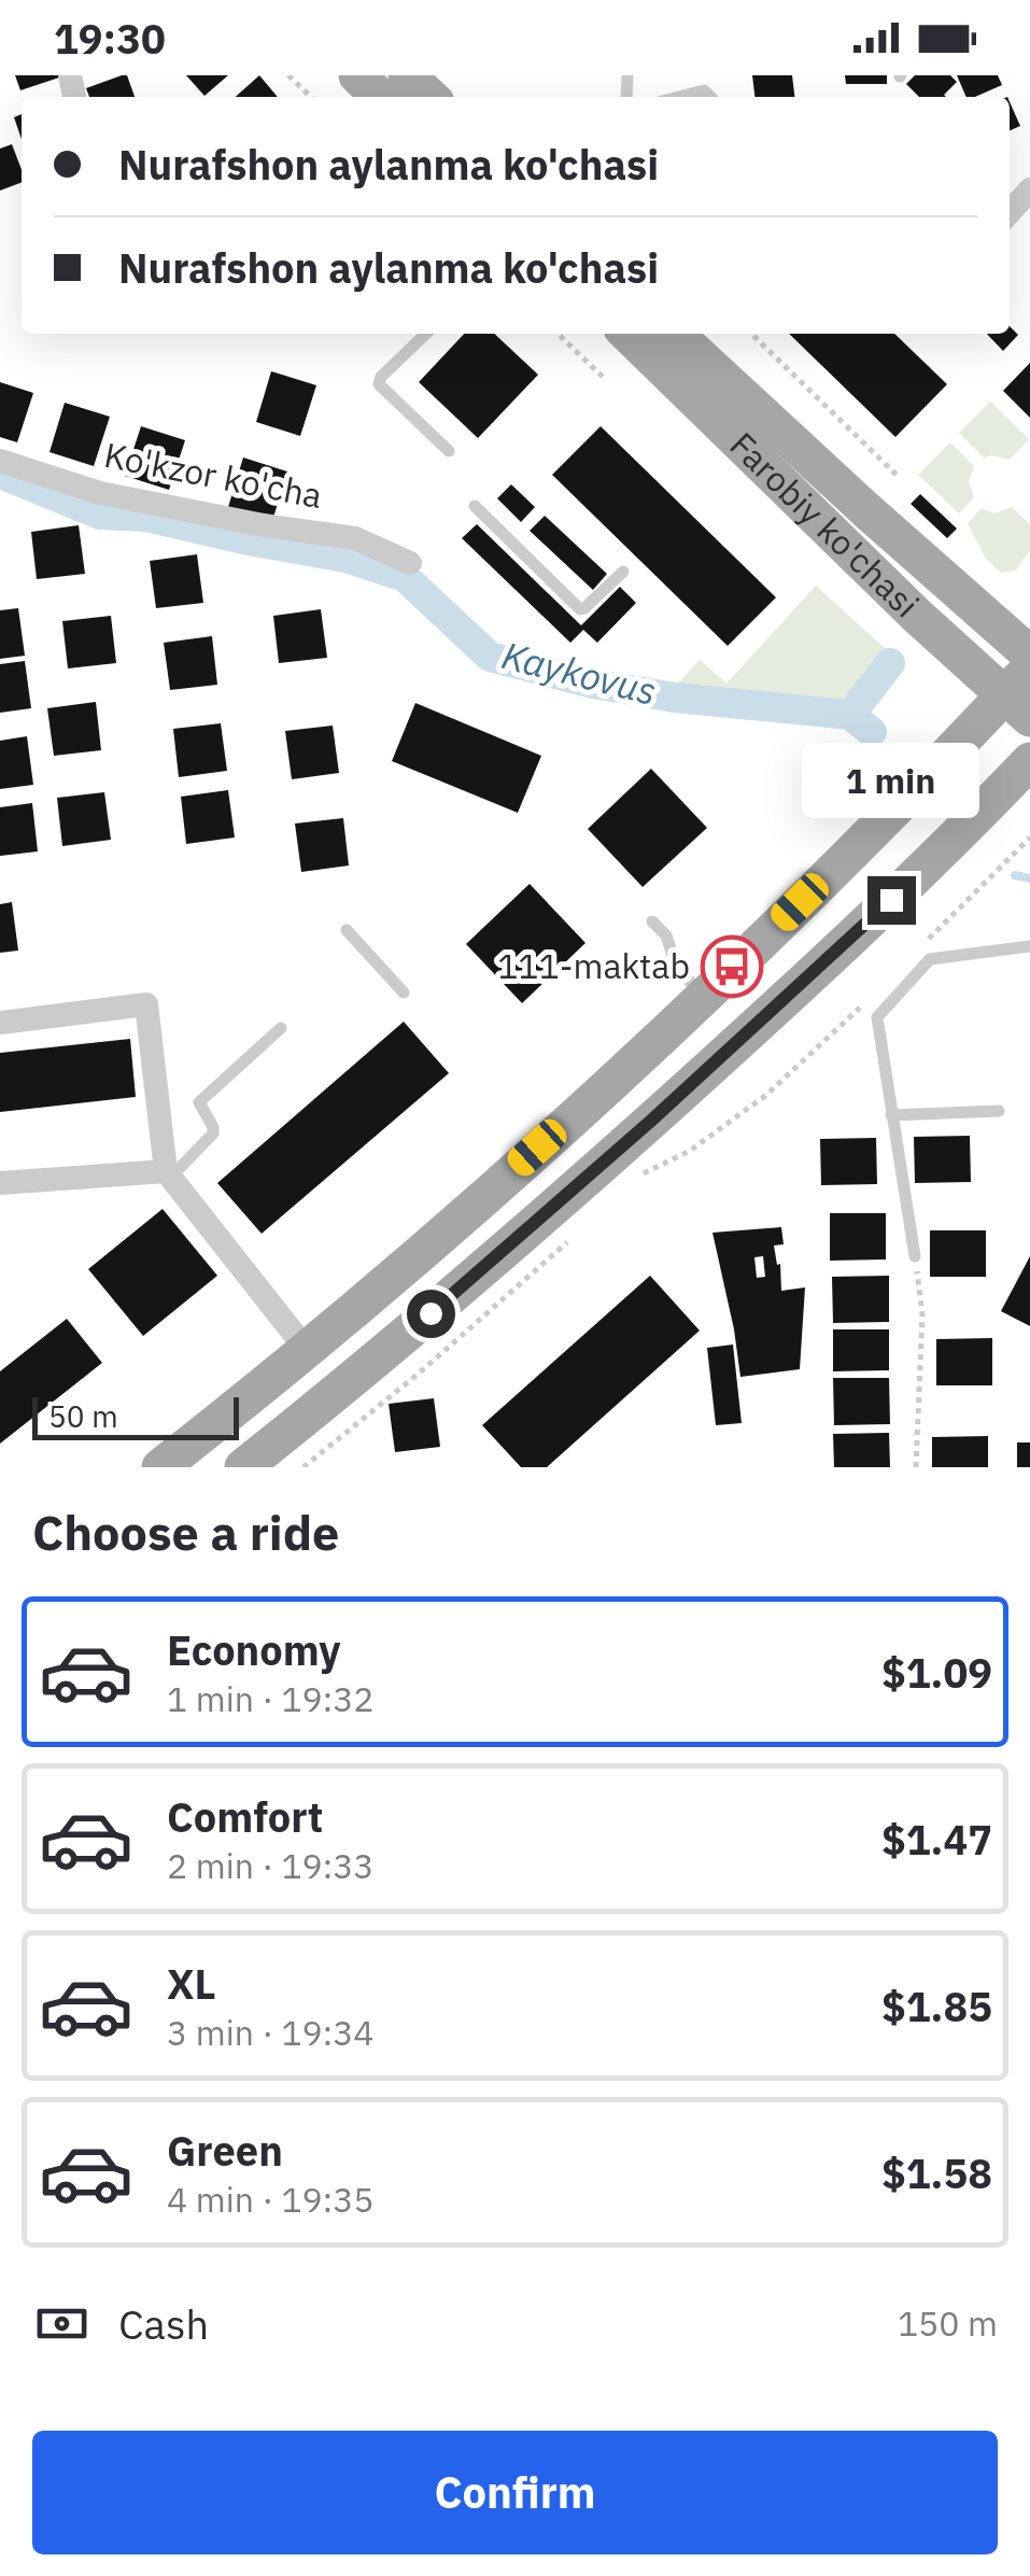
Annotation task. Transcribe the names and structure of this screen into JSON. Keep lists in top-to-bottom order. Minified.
{"streets":{"main road":["Farobiy ko'chasi"],"street":["Ko'kzor ko'cha"]},"water":["Kaykovus"],"places":{"bus stop":["111-maktab"]},"scale_bar":"50 m","page":{"status":"19:30","banner":["Nurafshon aylanma ko'chasi","Nurafshon aylanma ko'chasi"],"bubble":"1 min","scale":"50 m","heading":"Choose a ride","list":[{"name":"Economy","note":"1 min · 19:32","value":"$1.09"},{"name":"Comfort","note":"2 min · 19:33","value":"$1.47"},{"name":"XL","note":"3 min · 19:34","value":"$1.85"},{"name":"Green","note":"4 min · 19:35","value":"$1.58"}],"pay":["Cash","150 m"],"buttons":"Confirm"}}
